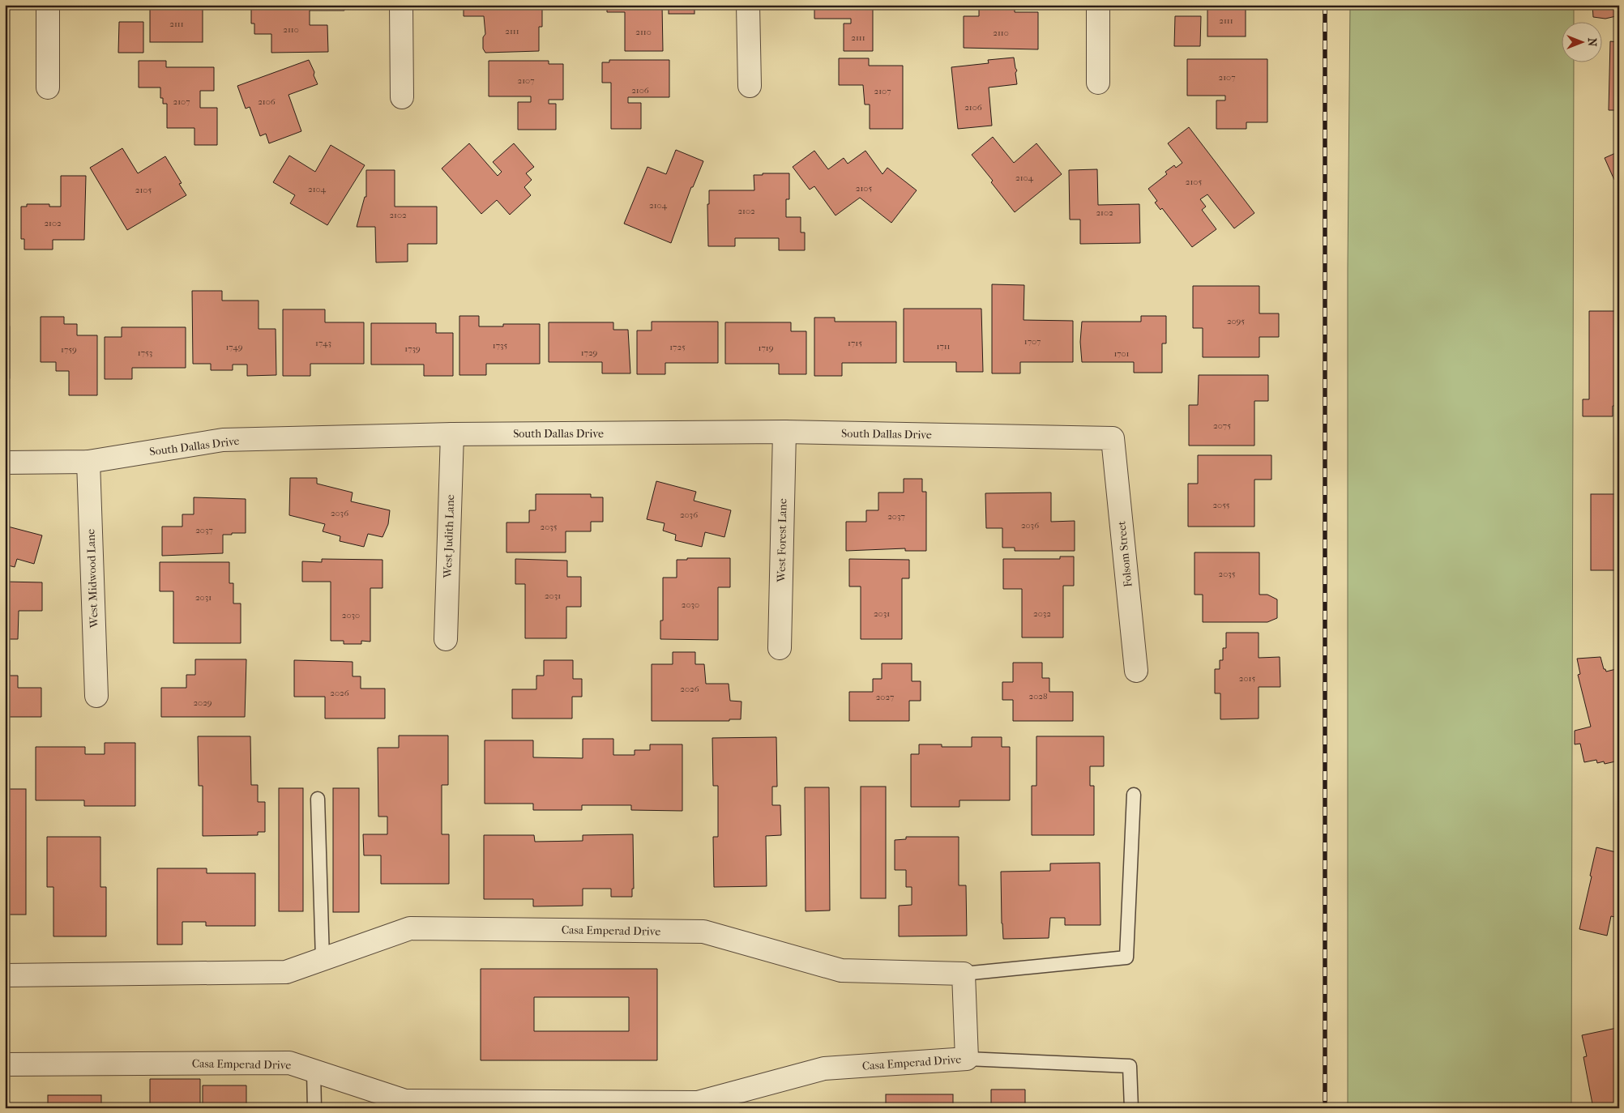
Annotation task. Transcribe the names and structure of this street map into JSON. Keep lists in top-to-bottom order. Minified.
{"streets":{"street":["South Dallas Drive","West Judith Lane","West Forest Lane","Folsom Street","West Midwood Lane","Casa Emperad Drive"]},"crossings":[["South Dallas Drive","West Judith Lane"],["South Dallas Drive","West Forest Lane"],["South Dallas Drive","Folsom Street"],["South Dallas Drive","West Midwood Lane"]],"house_numbers":["2111","2111","2110","2111","2110","2110","2111","2107","2107","2106","2107","2107","2106","2106","2104","2105","2105","2104","2105","2104","2102","2102","2102","2102","2095","1707","1743","1715","1735","1711","1749","1725","1719","1739","1759","1753","1729","1701","2075","2055","2036","2036","2037","2036","2035","2037","2035","2031","2031","2030","2031","2032","2030","2015","2026","2026","2028","2027","2029"],"north":"right"}
